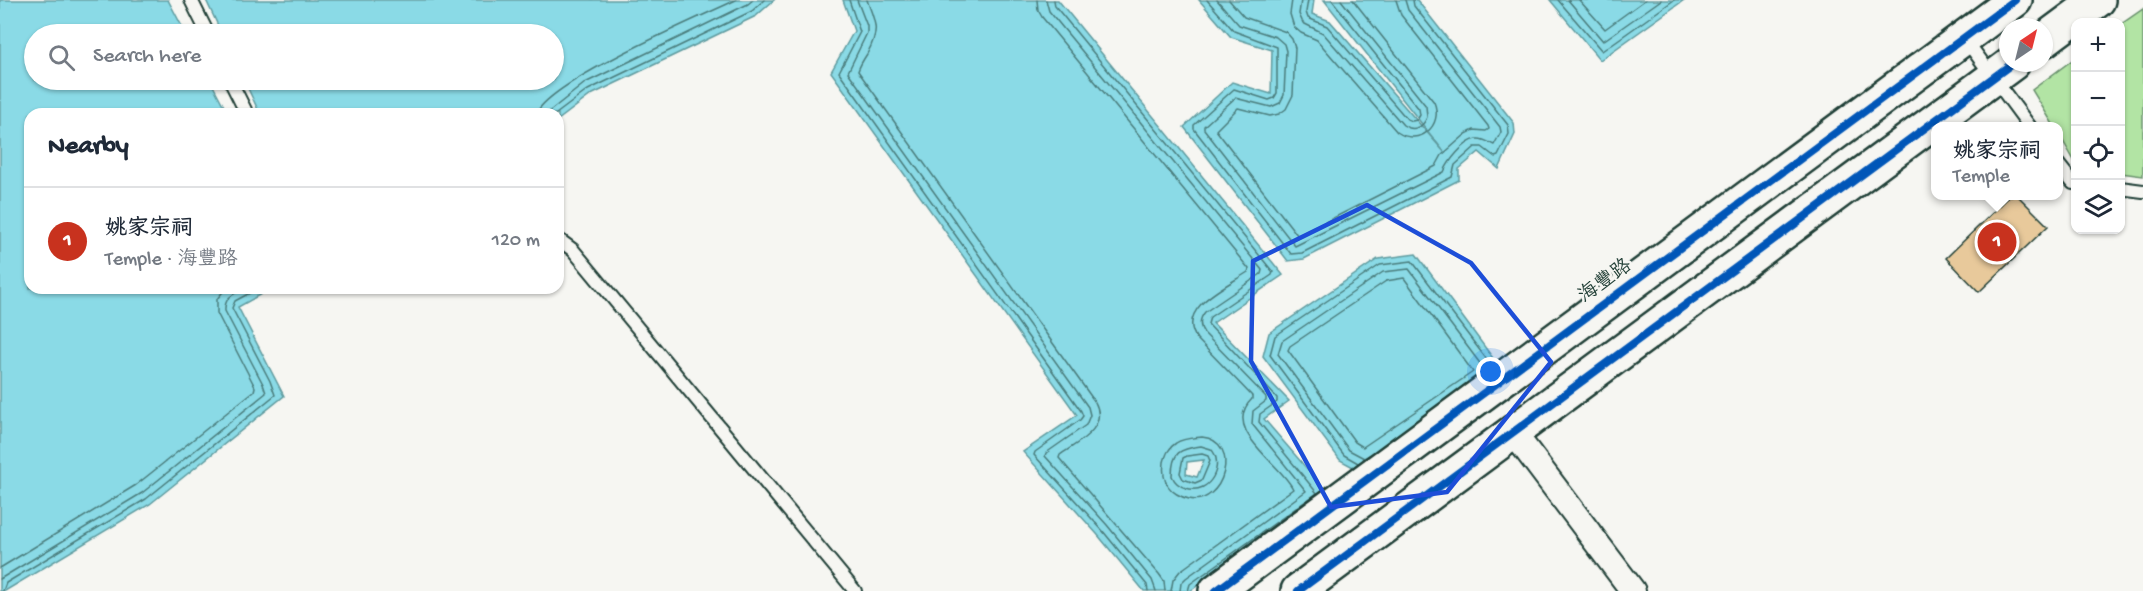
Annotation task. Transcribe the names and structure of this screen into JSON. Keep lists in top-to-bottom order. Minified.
{"streets":{"main road":["海豐路"]},"north":"top right","page":{"map_buttons":["+","−"],"search":"Search here","heading":"Nearby","popup":["姚家宗祠","Temple"],"list":[{"mark":"1","name":"姚家宗祠","note":"Temple · 海豐路","value":"120 m"}],"pins":"1"}}
